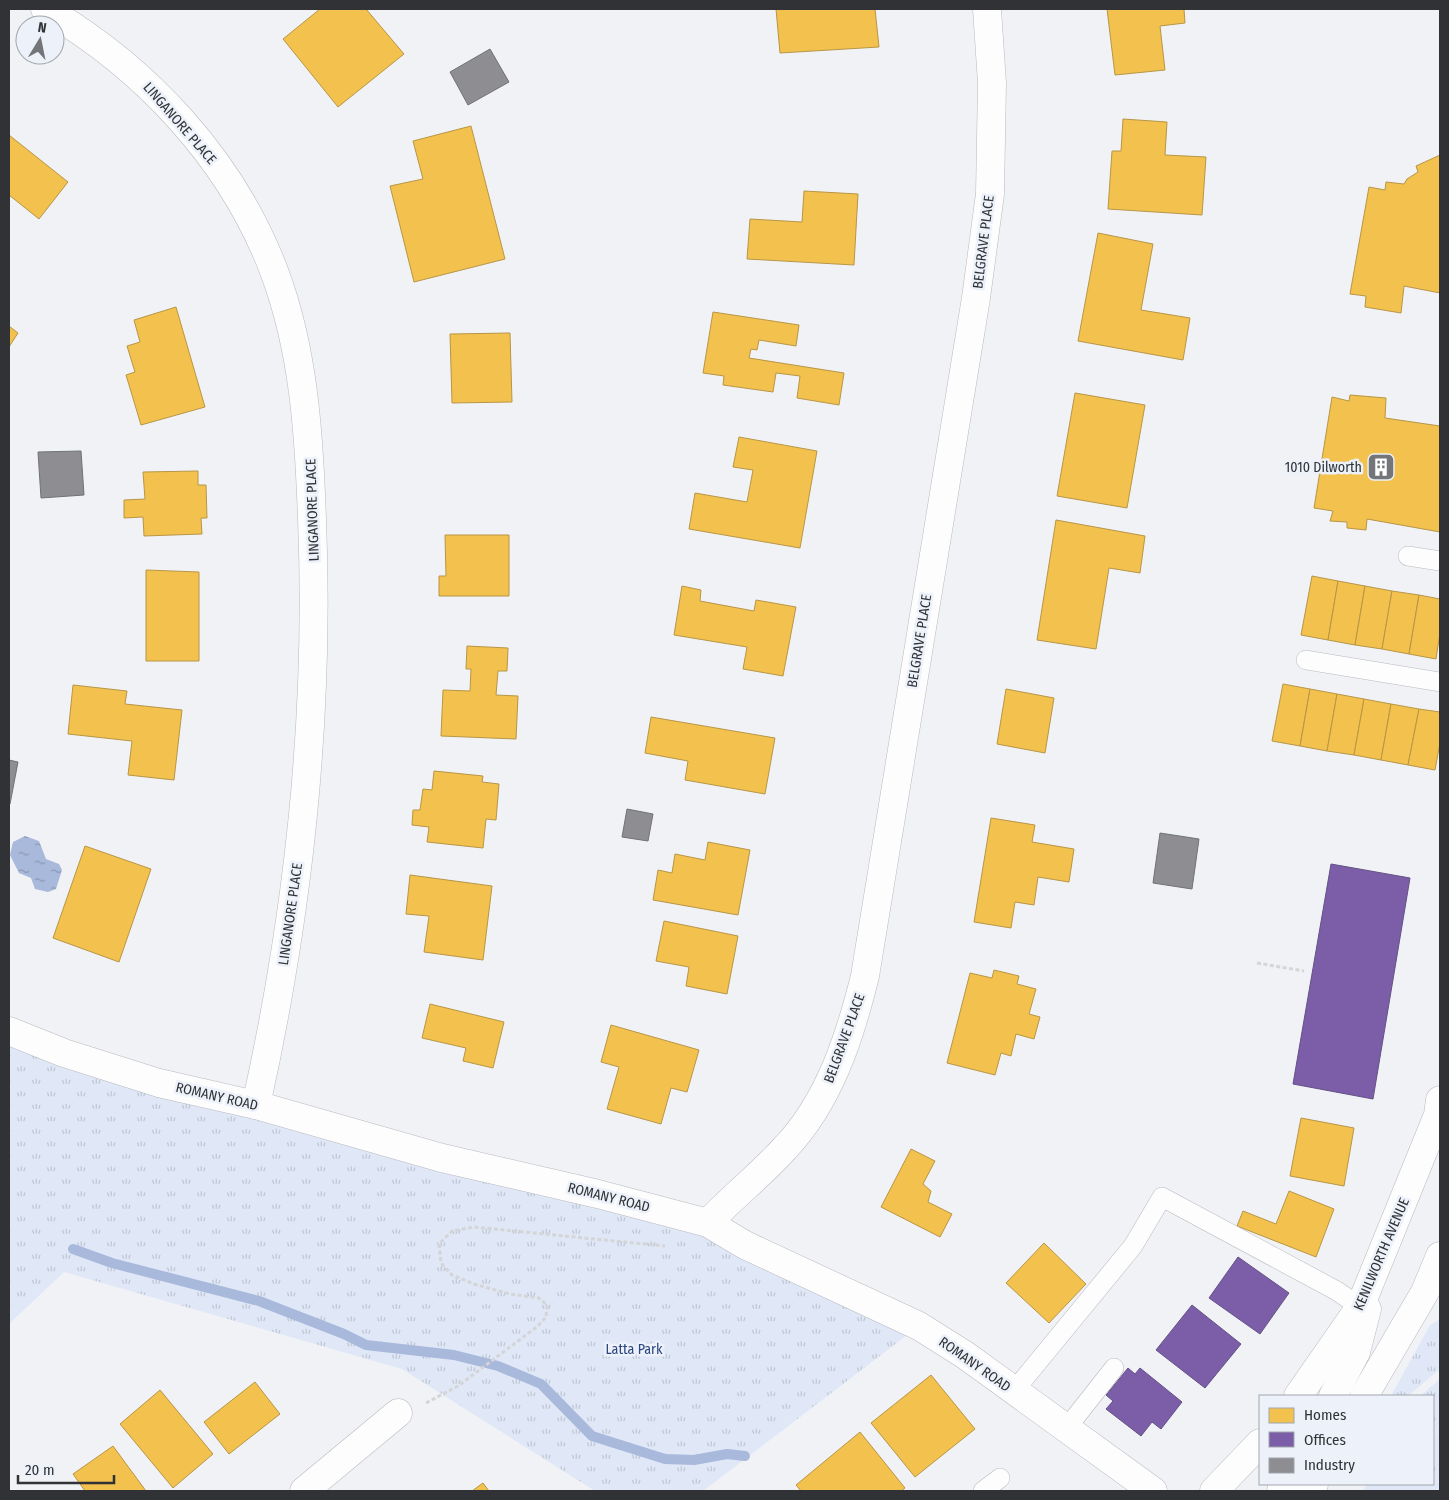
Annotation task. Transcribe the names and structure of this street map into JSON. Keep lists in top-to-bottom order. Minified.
{"streets":{"street":["LINGANORE PLACE","BELGRAVE PLACE","ROMANY ROAD","KENILWORTH AVENUE"]},"crossings":[["LINGANORE PLACE","ROMANY ROAD"],["BELGRAVE PLACE","ROMANY ROAD"]],"parks":["Latta Park"],"places":{"building":["1010 Dilworth"]},"legend":["Homes","Offices","Industry"],"scale_bar":"20 m","north":"top"}
